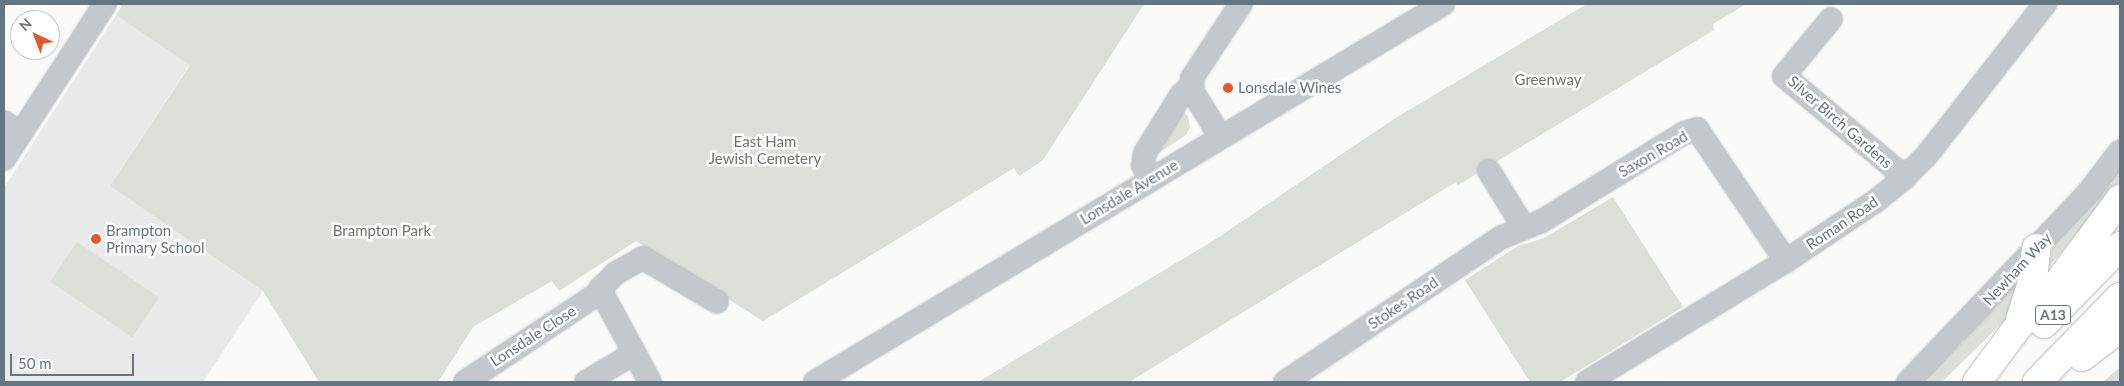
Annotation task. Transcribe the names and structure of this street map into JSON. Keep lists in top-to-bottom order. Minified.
{"streets":{"highway":["A13"],"street":["Silver Birch Gardens","Saxon Road","Lonsdale Avenue","Roman Road","Newham Way","Stokes Road","Lonsdale Close"]},"crossings":[["Silver Birch Gardens","Roman Road"],["Saxon Road","Roman Road"],["Saxon Road","Stokes Road"],["Newham Way","A13"]],"parks":["Greenway","East Ham Jewish Cemetery","Brampton Park"],"places":["Lonsdale Wines","Brampton Primary School"],"scale_bar":"50 m","north":"top left"}
